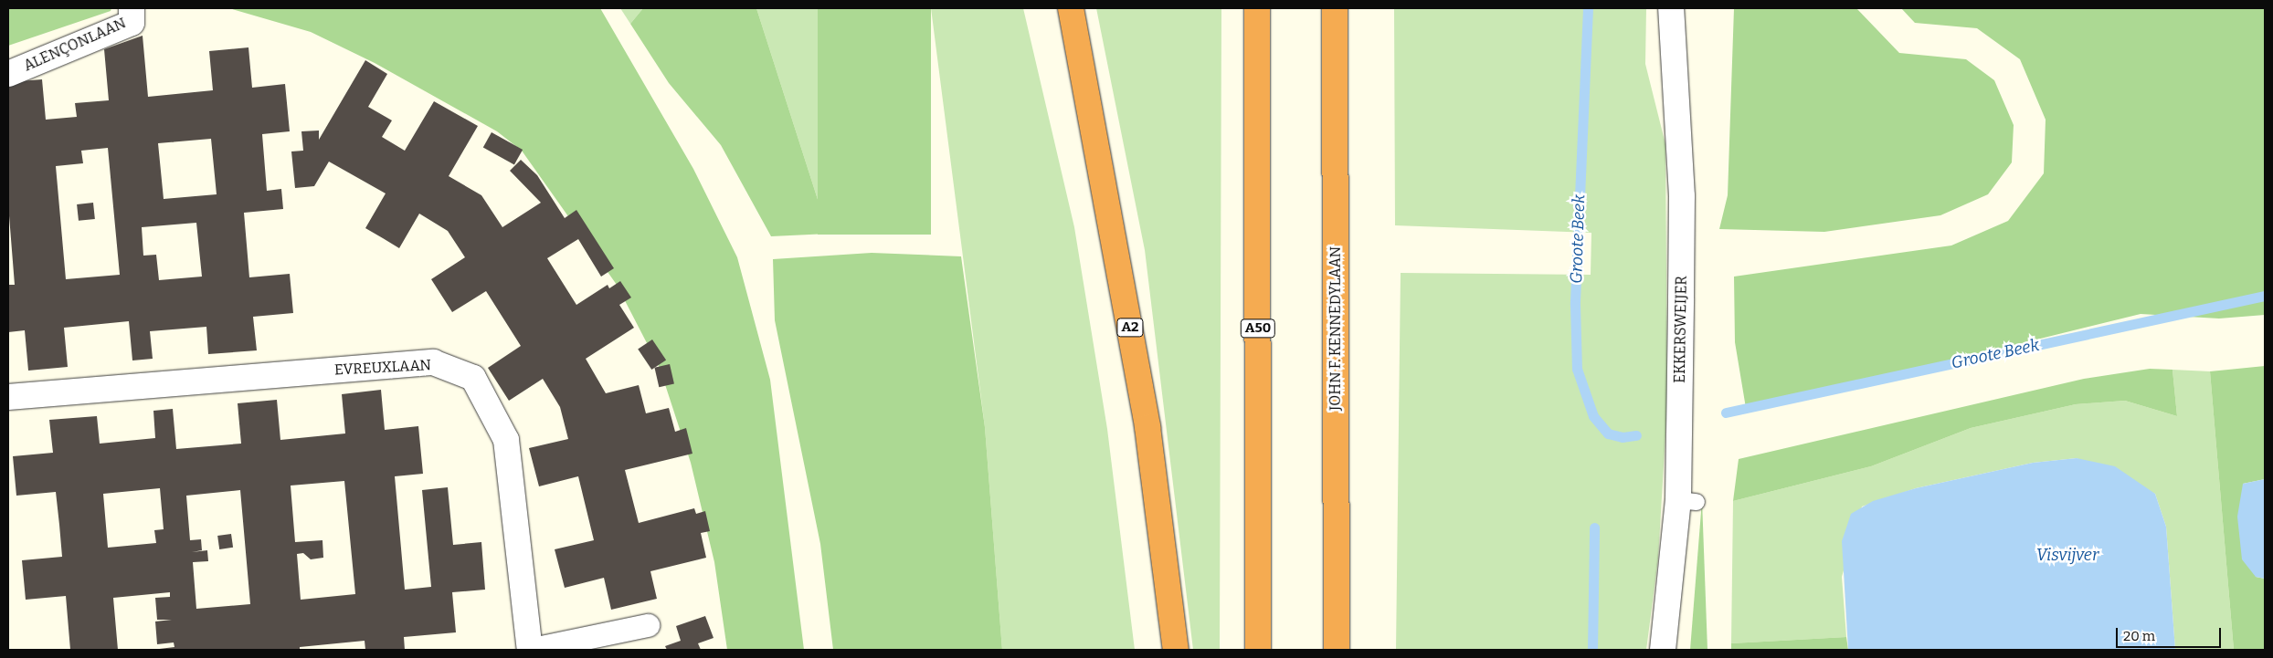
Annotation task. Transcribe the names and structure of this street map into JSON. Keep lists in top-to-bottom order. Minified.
{"streets":{"highway":["A2","A50","JOHN F. KENNEDYLAAN"],"street":["ALENÇONLAAN","EKKERSWEIJER","EVREUXLAAN"]},"water":["Groote Beek","Visvijver"],"scale_bar":"20 m"}
